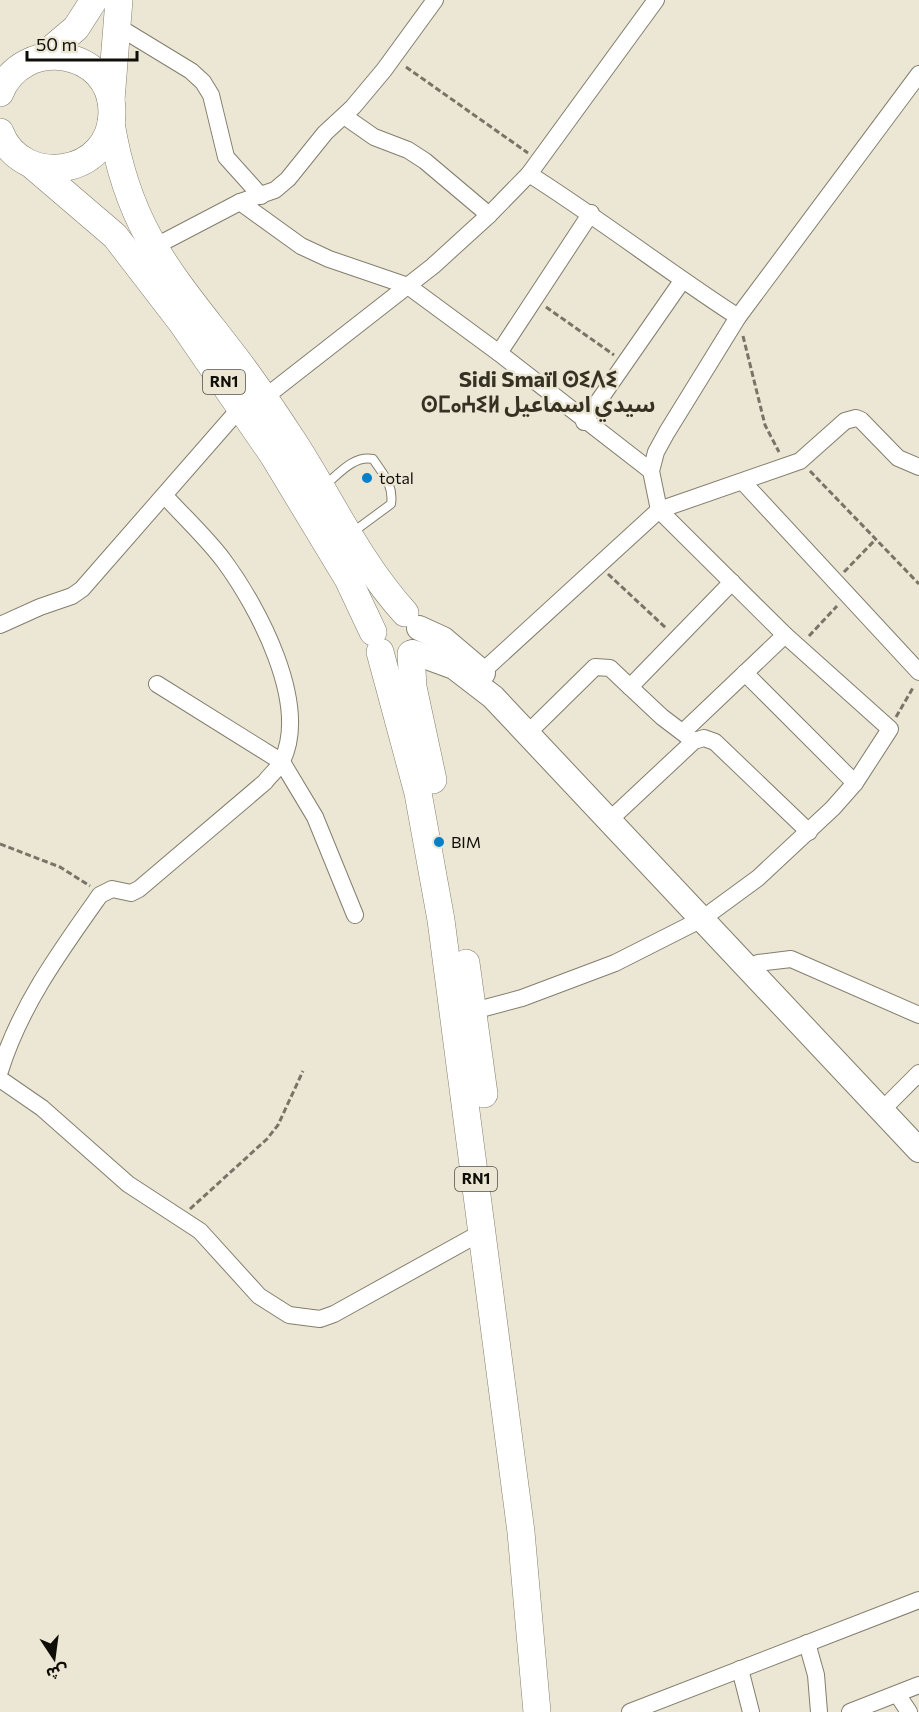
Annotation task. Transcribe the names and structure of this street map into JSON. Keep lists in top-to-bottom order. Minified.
{"streets":{"main road":["RN1"]},"districts":["Sidi Smaïl ⵙⵉⴷⵉ ⵙⵎⴰⵄⵉⵍ سيدي اسماعيل"],"places":["total","BIM"],"scale_bar":"50 m","north":"bottom"}
